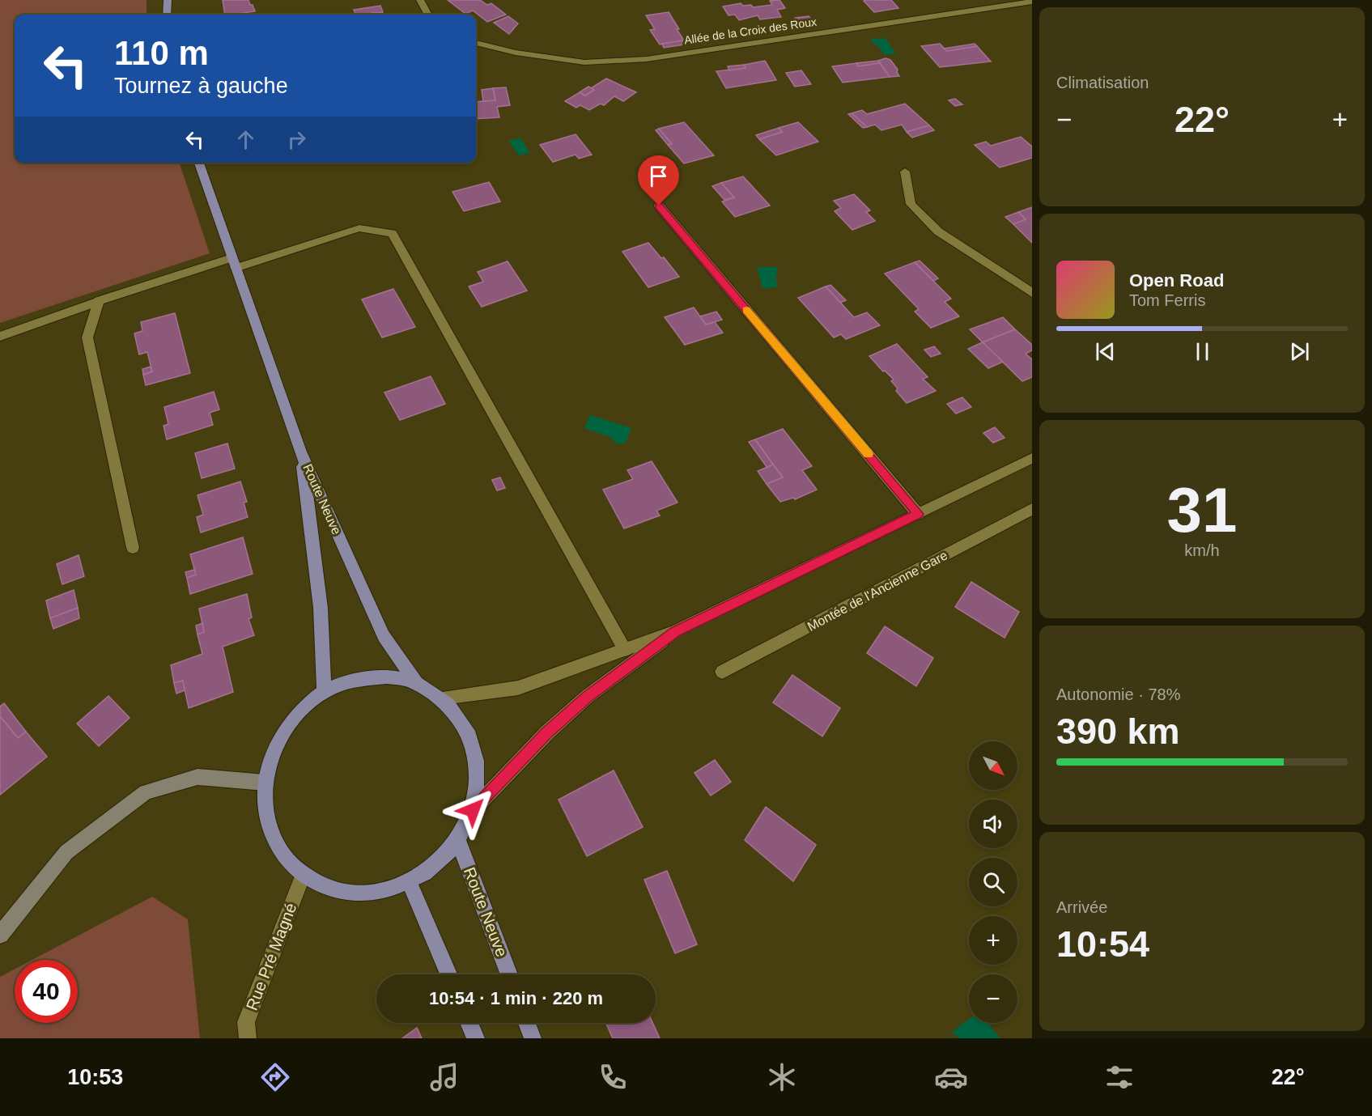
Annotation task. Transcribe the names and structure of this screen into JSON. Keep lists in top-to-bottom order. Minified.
{"streets":{"main road":["Route Neuve"],"street":["Allée de la Croix des Roux","Montée de l'Ancienne Gare","Rue Pré Magné"]},"north":"bottom right","page":{"tile":["Climatisation",["31","km/h"],["Autonomie · 78%","390 km"],["Arrivée","10:54"]],"turn":["110 m","Tournez à gauche"],"heat":["−","22°","+"],"song":["Open Road","Tom Ferris"],"map_buttons":["+","−"],"limit":"40","trip":"10:54 · 1 min · 220 m","tabs":["10:53","22°"]}}
